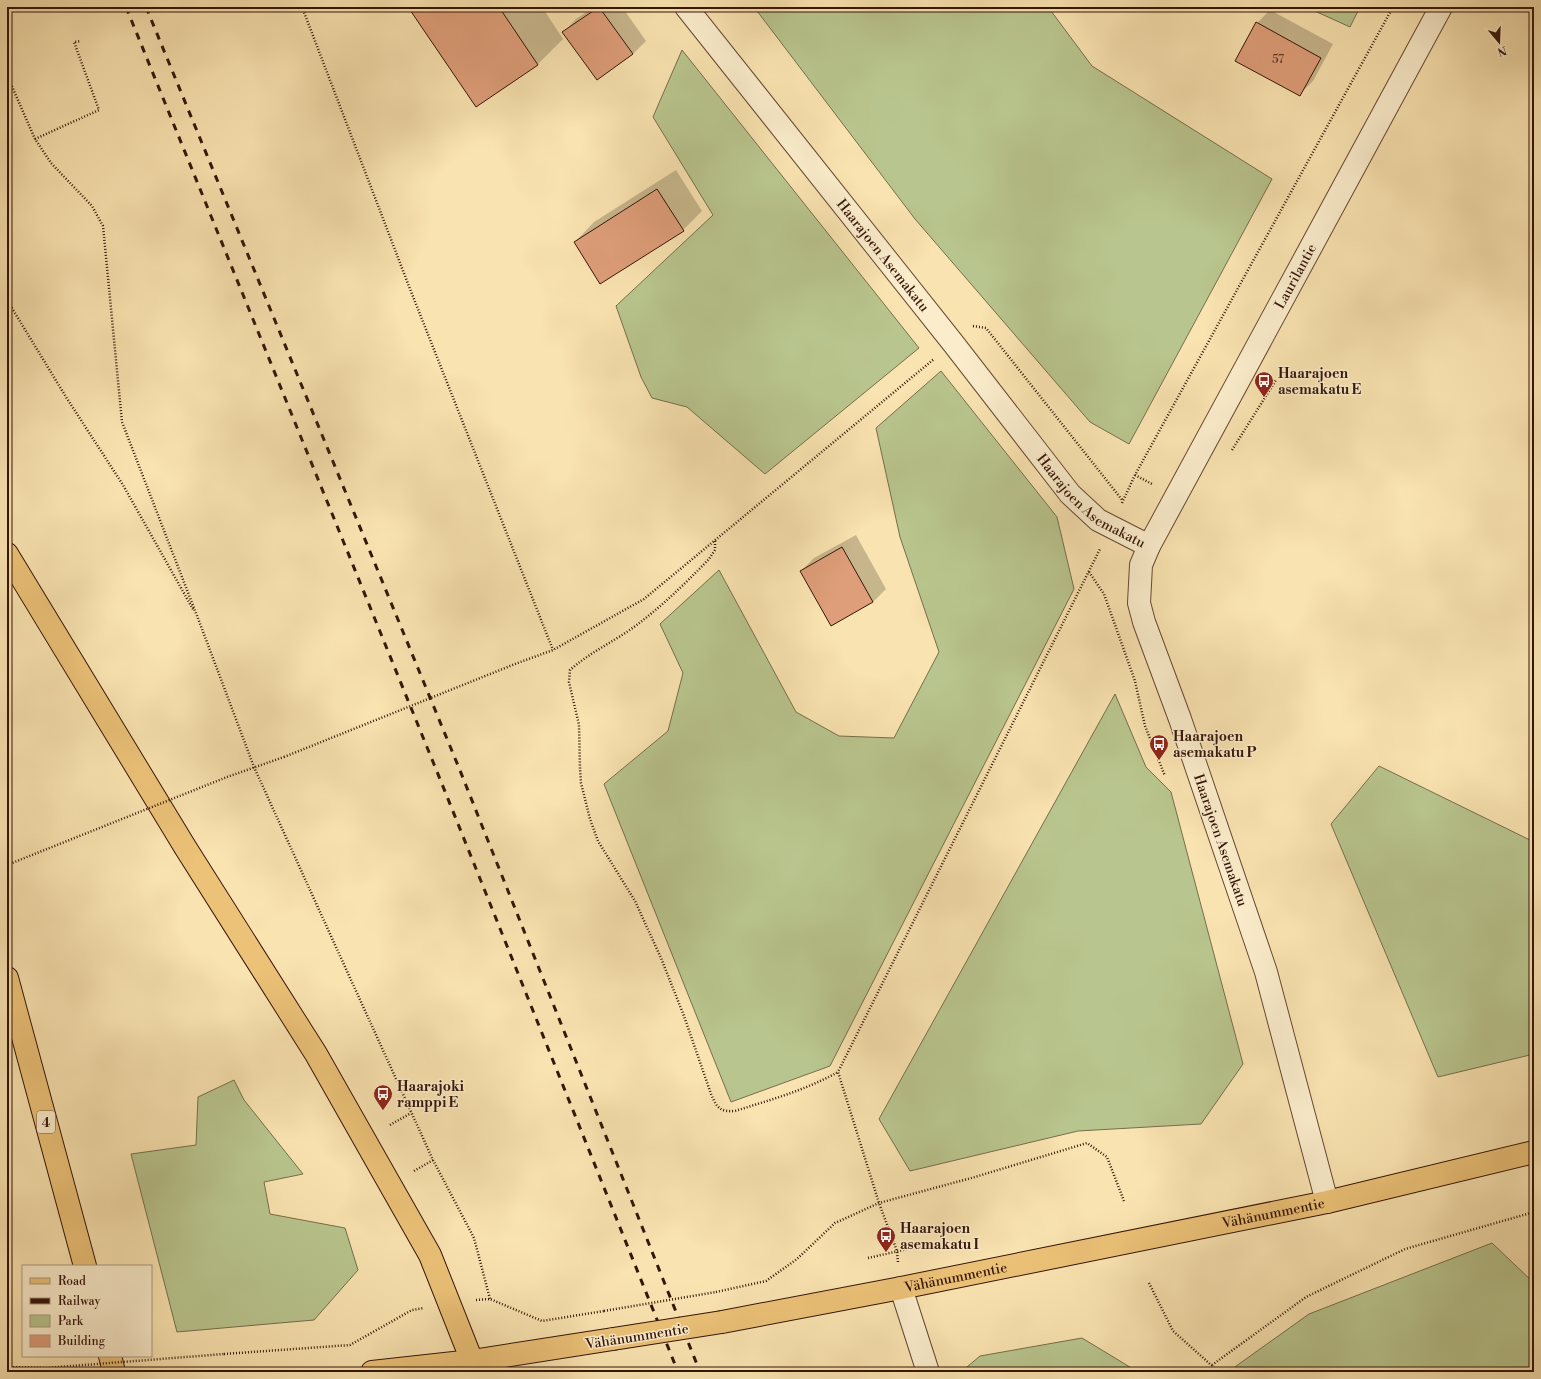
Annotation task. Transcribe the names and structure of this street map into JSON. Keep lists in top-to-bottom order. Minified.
{"streets":{"main road":["4","Vähänummentie"],"street":["Haarajoen Asemakatu","Laurilantie"]},"crossings":[["Haarajoen Asemakatu","Laurilantie"],["Haarajoen Asemakatu","Vähänummentie"]],"places":{"bus stop":["Haarajoen asemakatu E","Haarajoen asemakatu P","Haarajoki ramppi E","Haarajoen asemakatu I"]},"house_numbers":["57"],"legend":["Road","Railway","Park","Building"],"north":"bottom"}
